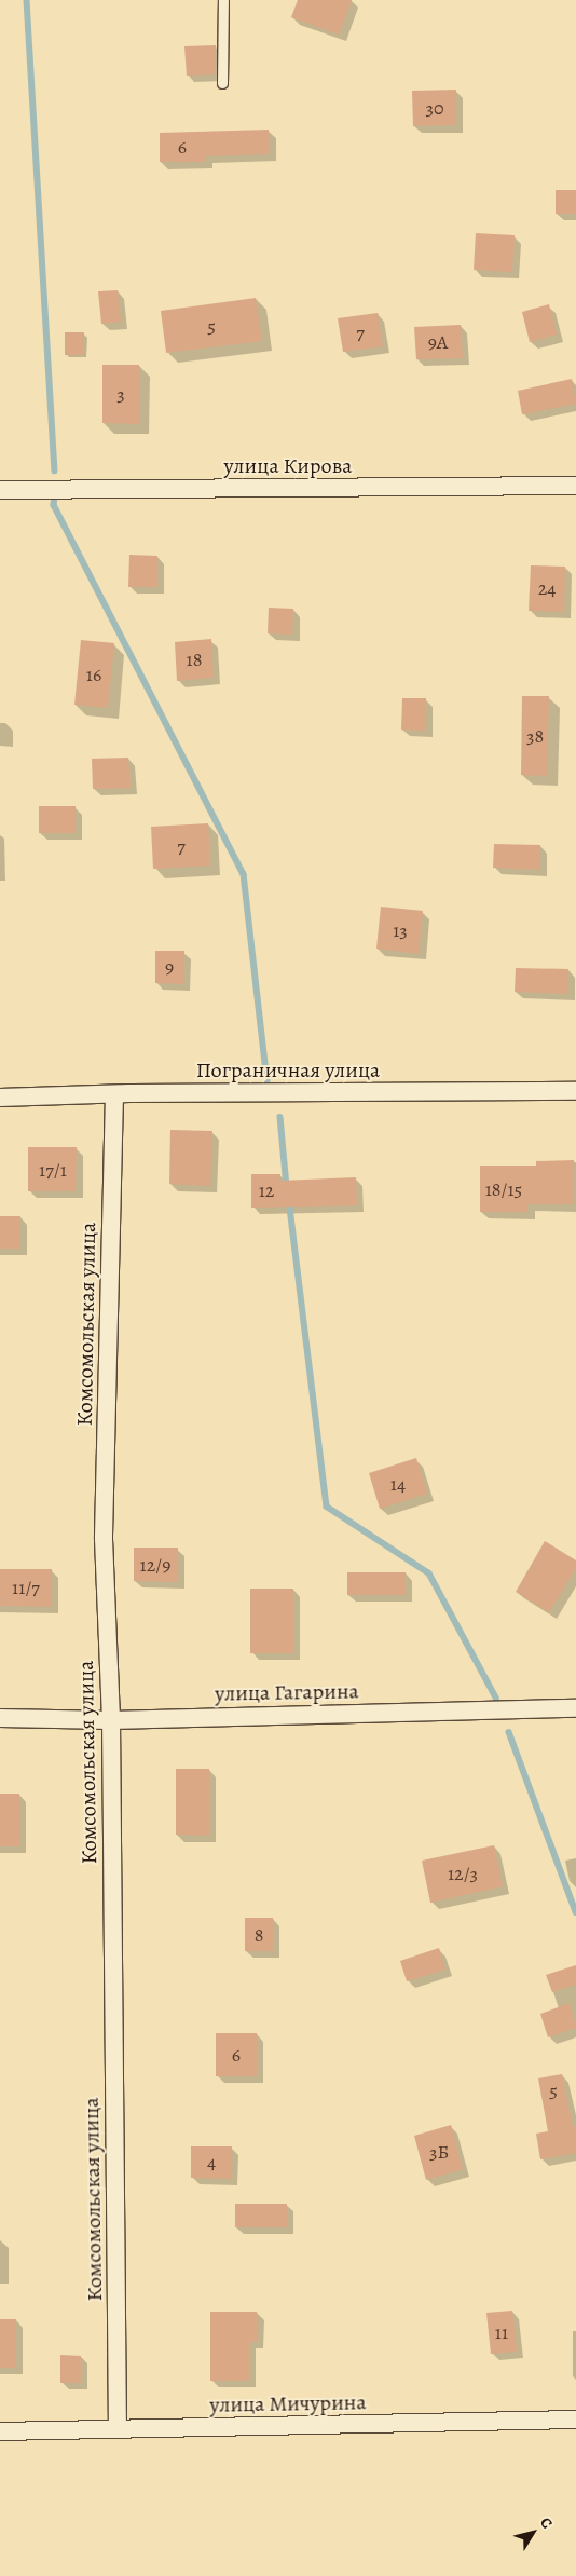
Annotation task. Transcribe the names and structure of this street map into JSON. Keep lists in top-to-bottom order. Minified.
{"streets":{"street":["улица Кирова","Пограничная улица","Комсомольская улица","улица Гагарина","улица Мичурина"]},"crossings":[["Пограничная улица","Комсомольская улица"],["Комсомольская улица","улица Гагарина"],["Комсомольская улица","улица Мичурина"]],"house_numbers":["30","6","5","7","9А","3","24","18","16","38","7","13","9","17/1","18/15","12","14","12/9","11/7","12/3","8","6","5","3Б","4","11"],"north":"top right"}
